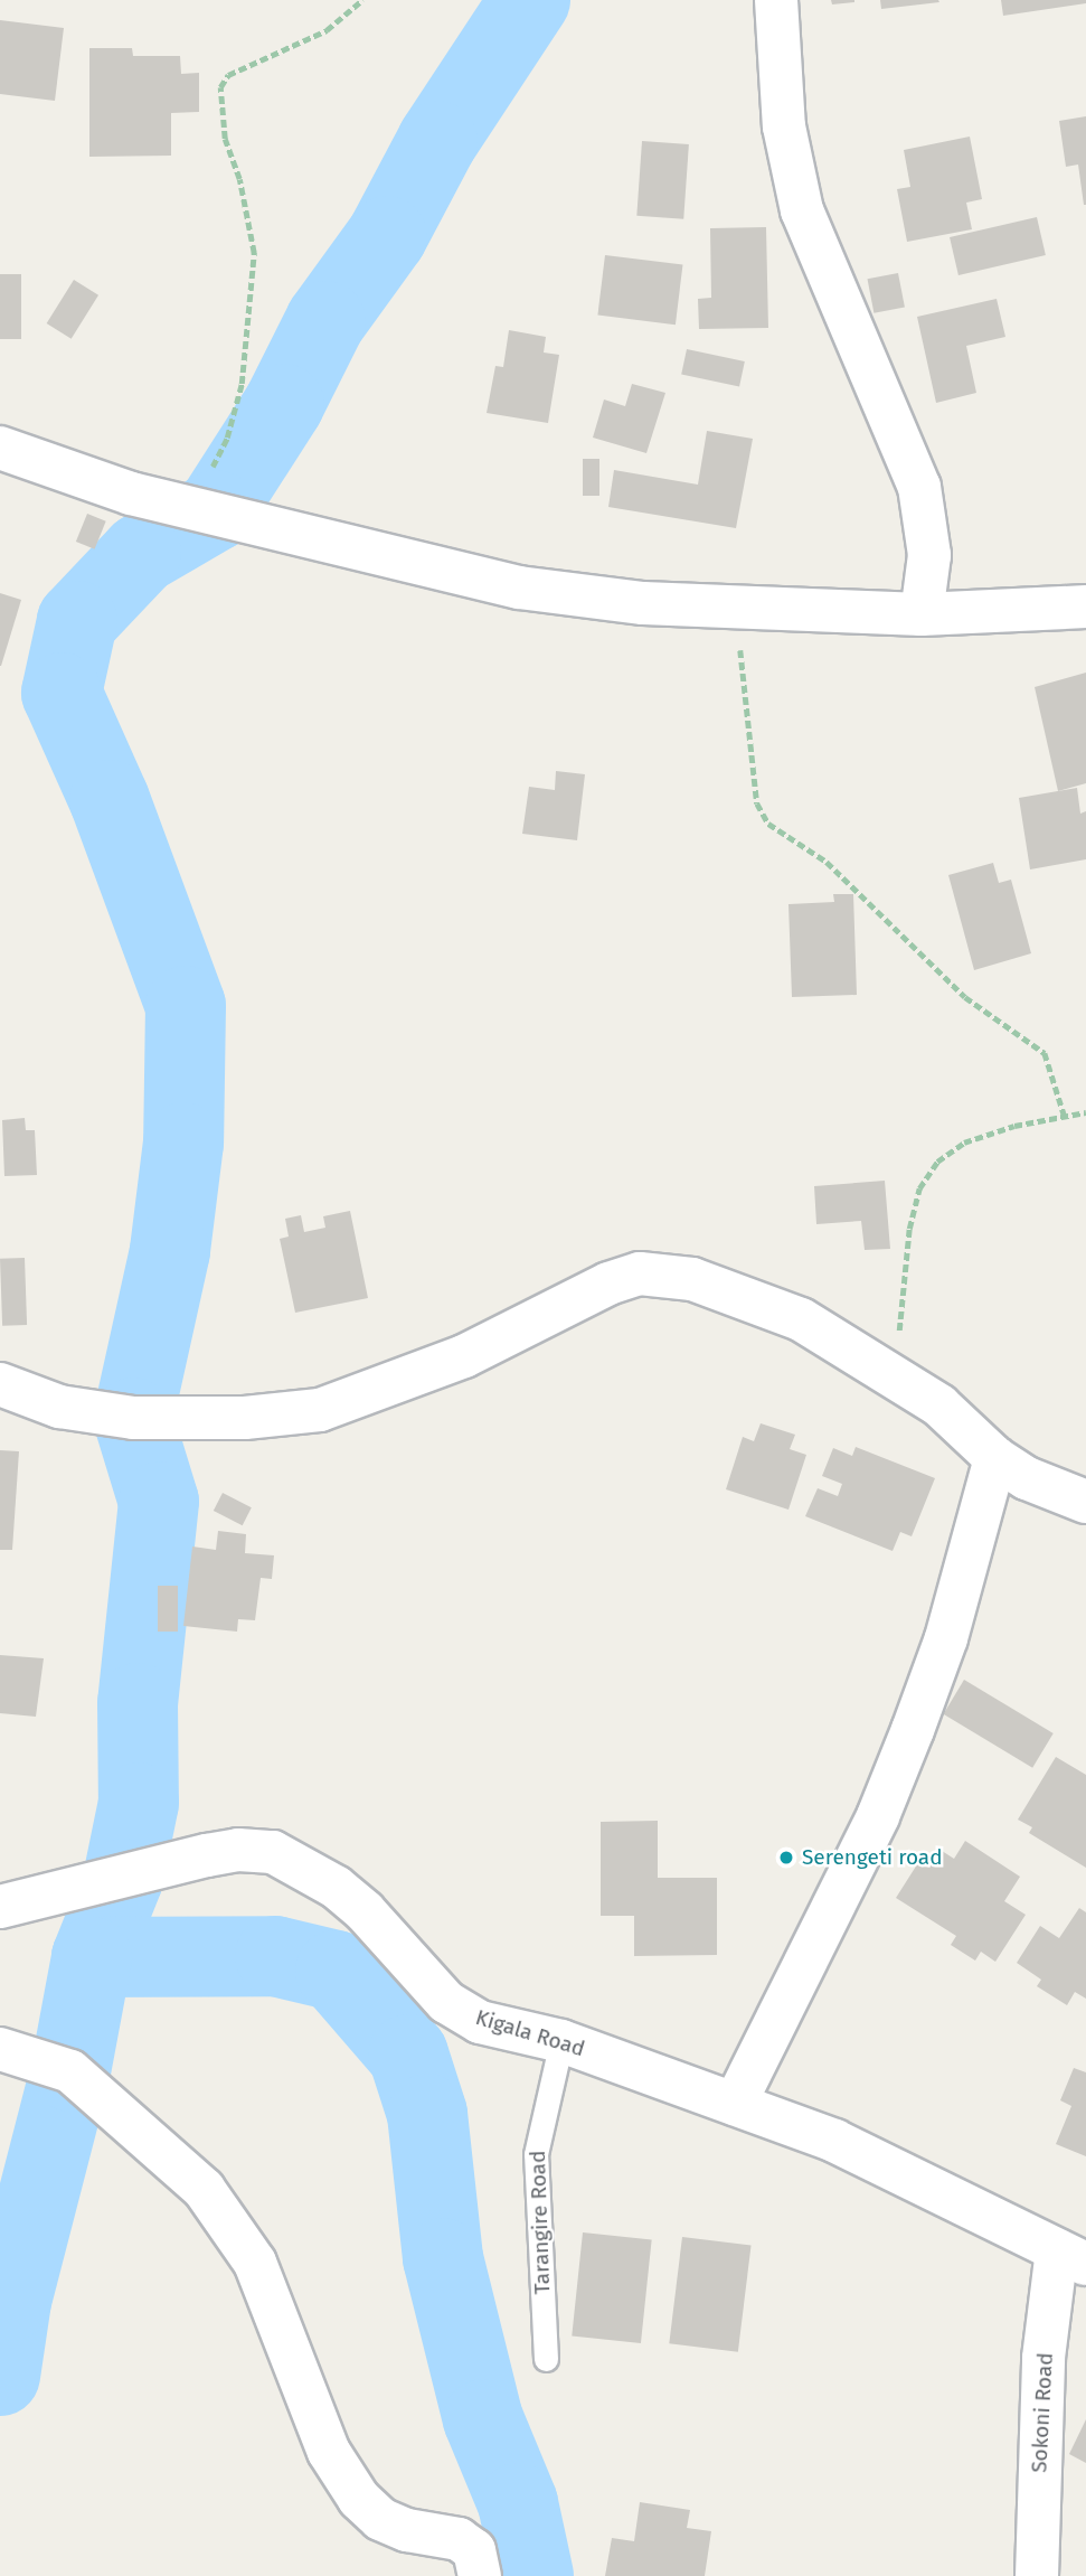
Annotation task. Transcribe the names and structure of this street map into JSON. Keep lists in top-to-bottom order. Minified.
{"streets":{"street":["Kigala Road","Sokoni Road"],"lane":["Tarangire Road"]},"crossings":[["Kigala Road","Tarangire Road"],["Kigala Road","Sokoni Road"]],"places":["Serengeti road"]}
